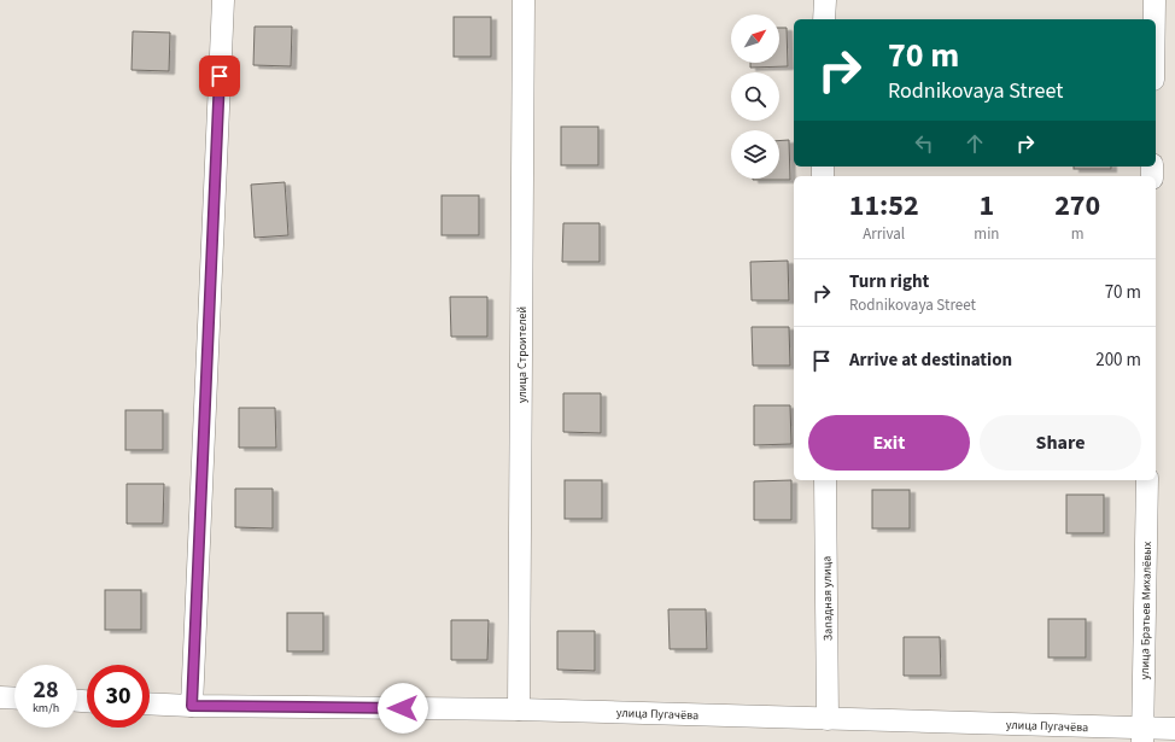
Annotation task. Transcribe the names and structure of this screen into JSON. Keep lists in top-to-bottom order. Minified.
{"streets":{"street":["улица Строителей","Западная улица","улица Братьев Михалёвых","улица Пугачёва"]},"crossings":[["улица Строителей","улица Пугачёва"],["Западная улица","улица Пугачёва"],["улица Братьев Михалёвых","улица Пугачёва"]],"north":"top right","page":{"turn":["70 m","Rodnikovaya Street"],"eta":["11:52","Arrival","1","min","270","m"],"list":[{"name":"Turn right","note":"Rodnikovaya Street","value":"70 m"},{"name":"Arrive at destination","value":"200 m"}],"buttons":["Exit","Share"],"speed":"28 km/h","limit":"30"}}
